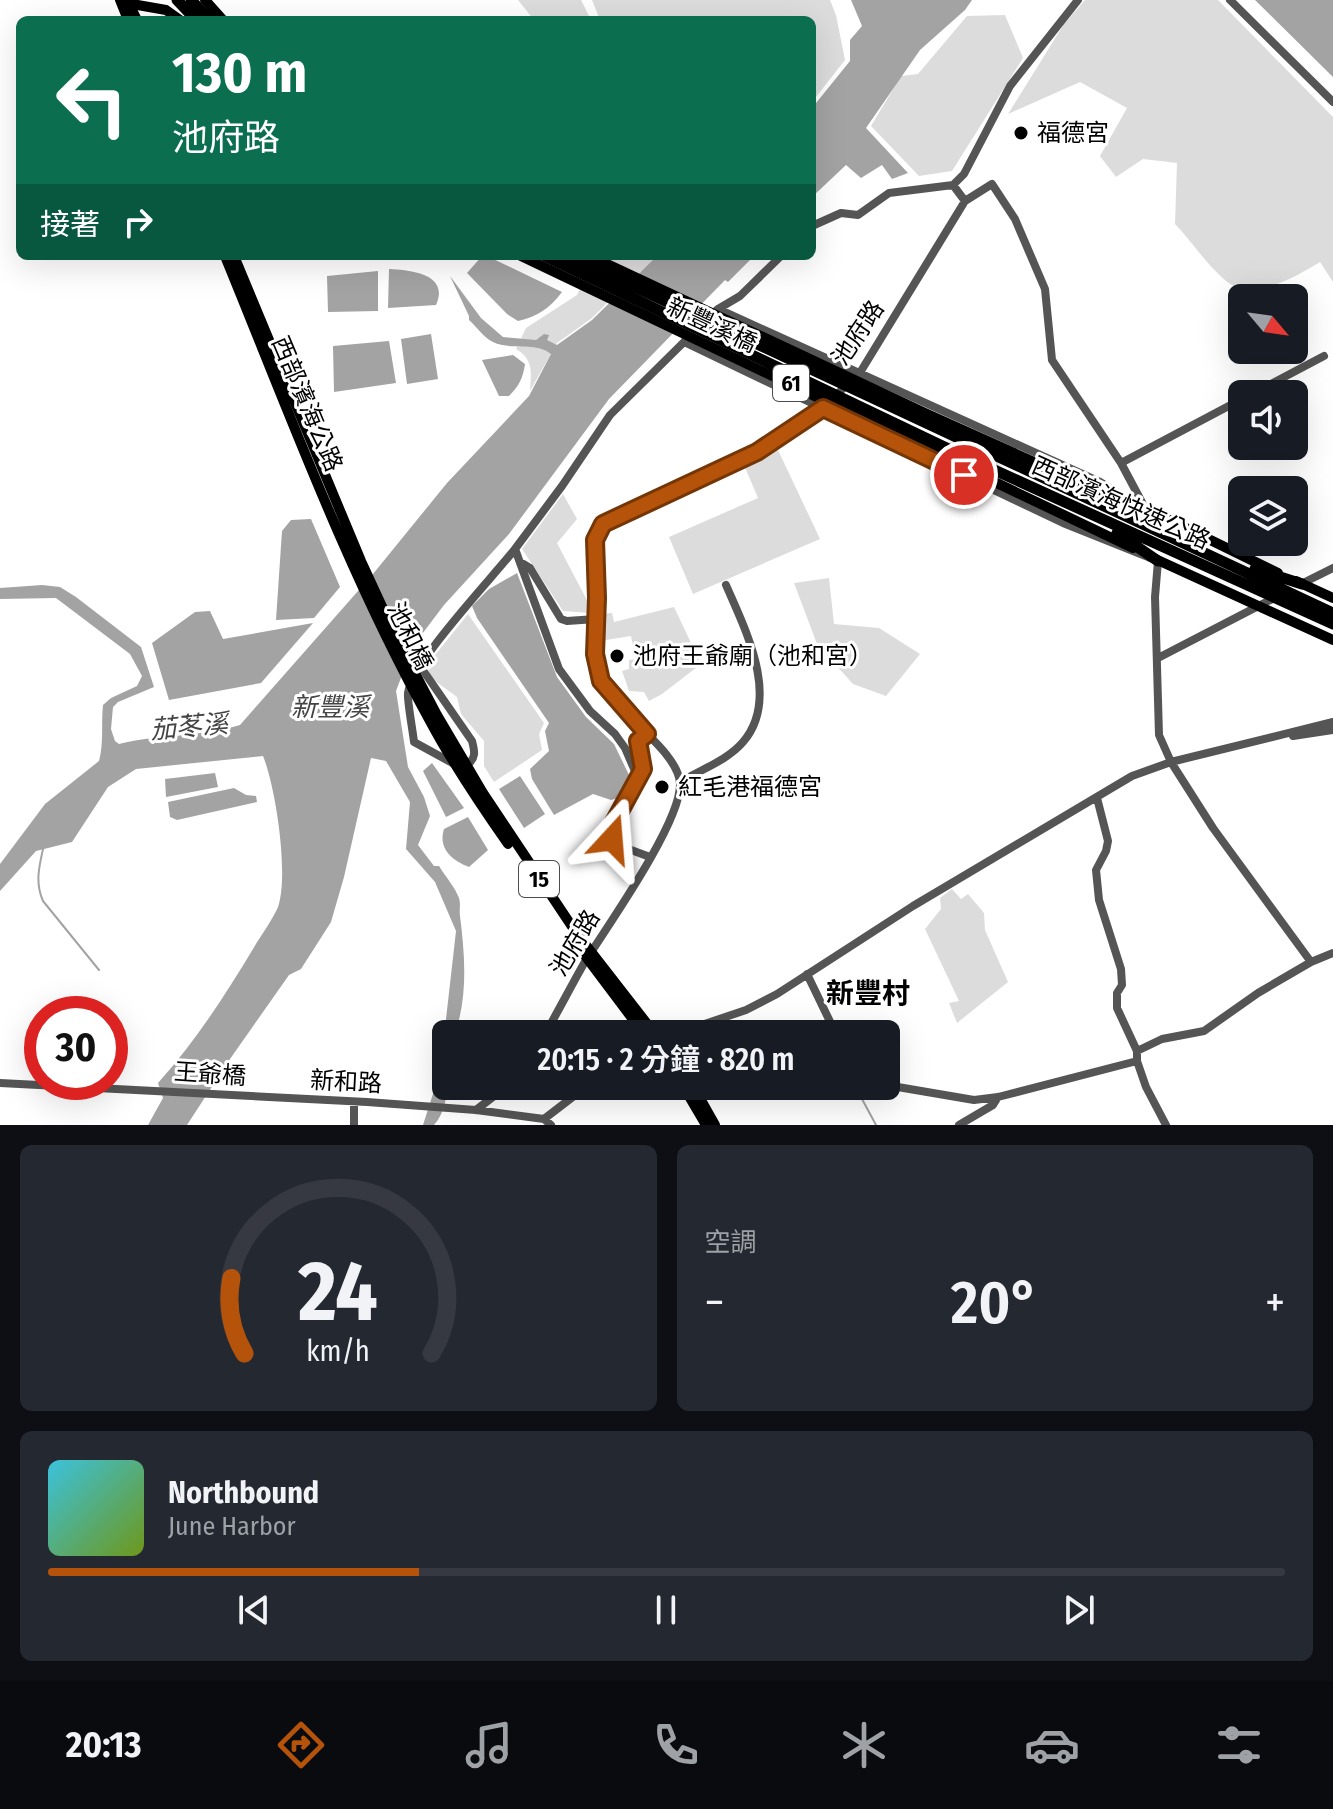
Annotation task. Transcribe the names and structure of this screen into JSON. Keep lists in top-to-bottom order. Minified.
{"streets":{"highway":["61","西部濱海快速公路"],"main road":["新豐溪橋","西部濱海公路","池和橋","15"],"street":["池府路","王爺橋","新和路"]},"crossings":[["新豐溪橋","61"],["池府路","15"],["西部濱海公路","池和橋"],["池和橋","15"],["王爺橋","新和路"]],"districts":["新豐村"],"water":["新豐溪","茄苳溪"],"places":["福德宮","池府王爺廟（池和宮）","紅毛港福德宮"],"north":"bottom right","page":{"turn":["130 m","池府路"],"then":"接著","limit":"30","trip":"20:15 · 2 分鐘 · 820 m","tile":"空調","heat":["−","20°","+"],"song":["Northbound","June Harbor"],"tabs":"20:13","gauge":["24","km/h"]}}
